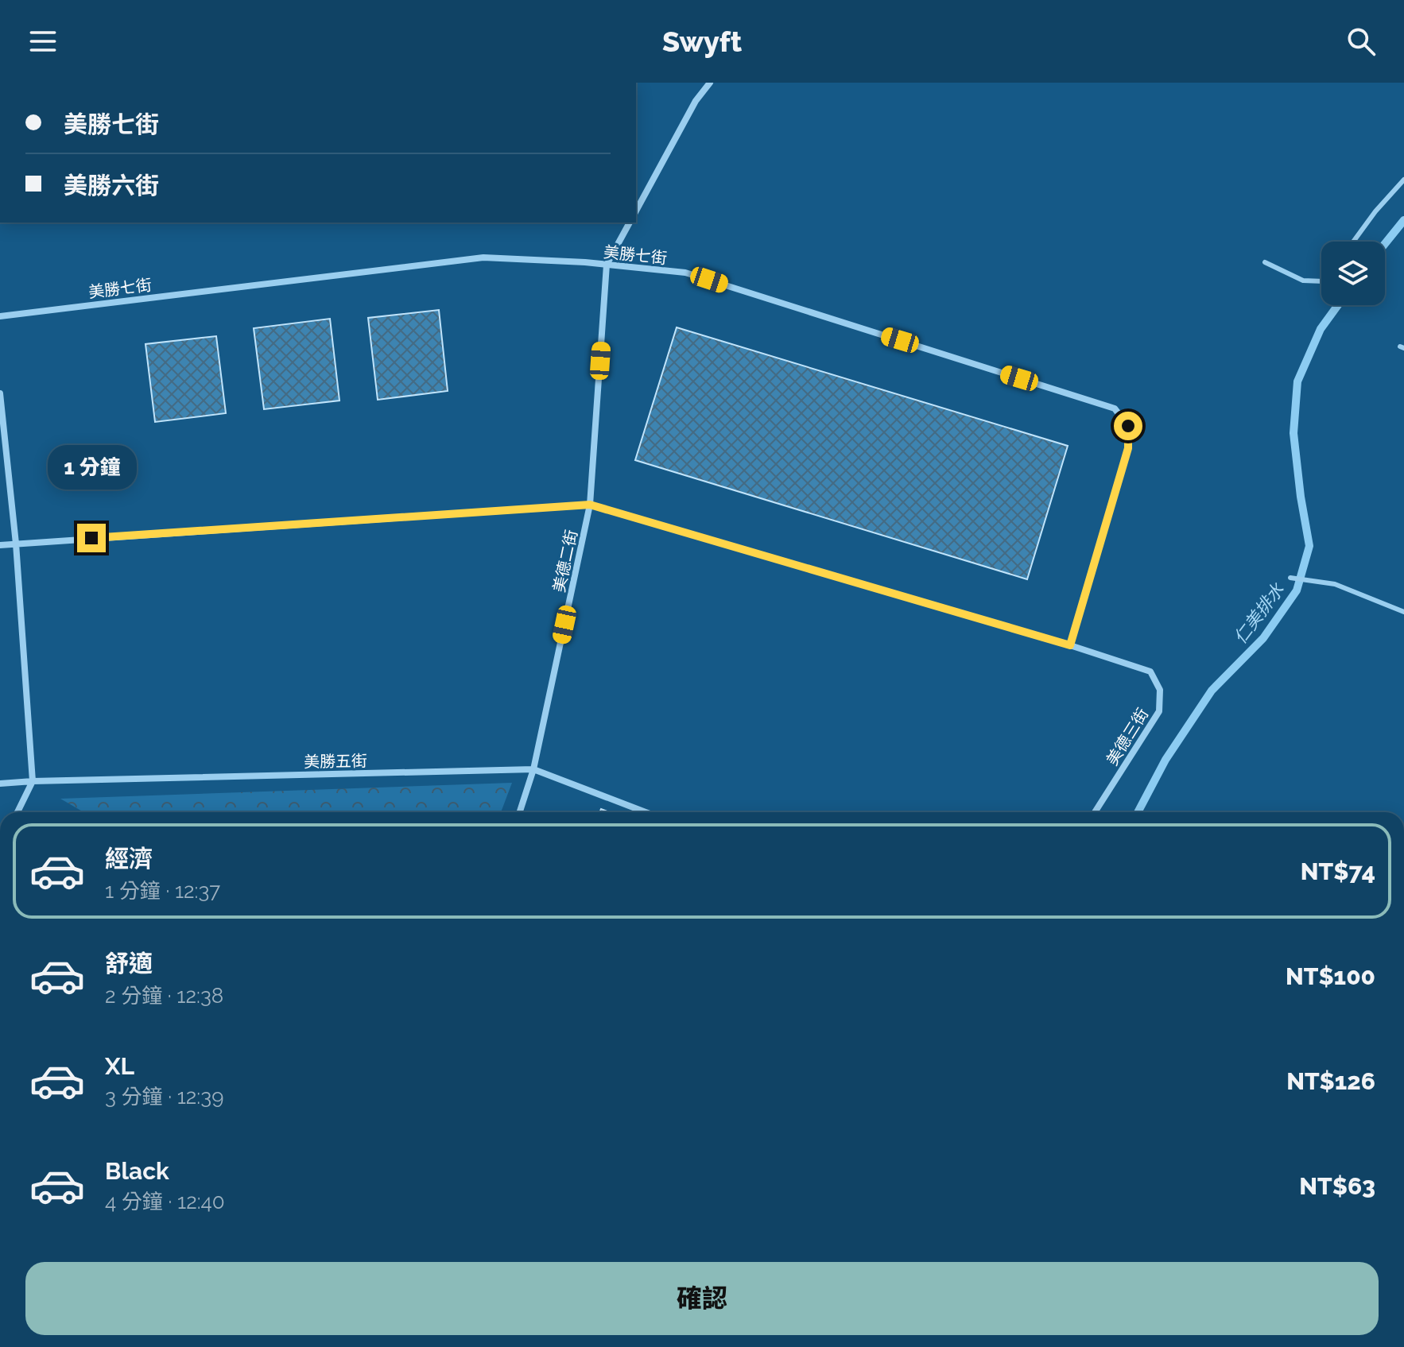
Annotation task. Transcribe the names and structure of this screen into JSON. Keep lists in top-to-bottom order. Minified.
{"streets":{"street":["美勝七街","美德二街","美德三街","美勝五街"]},"crossings":[["美勝七街","美德二街"],["美勝七街","美德三街"],["美德二街","美德三街"],["美德二街","美勝五街"]],"water":["仁美排水"],"page":{"header":"Swyft","banner":["美勝七街","美勝六街"],"bubble":"1 分鐘","list":[{"name":"經濟","note":"1 分鐘 · 12:37","value":"NT$74"},{"name":"舒適","note":"2 分鐘 · 12:38","value":"NT$100"},{"name":"XL","note":"3 分鐘 · 12:39","value":"NT$126"},{"name":"Black","note":"4 分鐘 · 12:40","value":"NT$63"}],"buttons":"確認"}}
